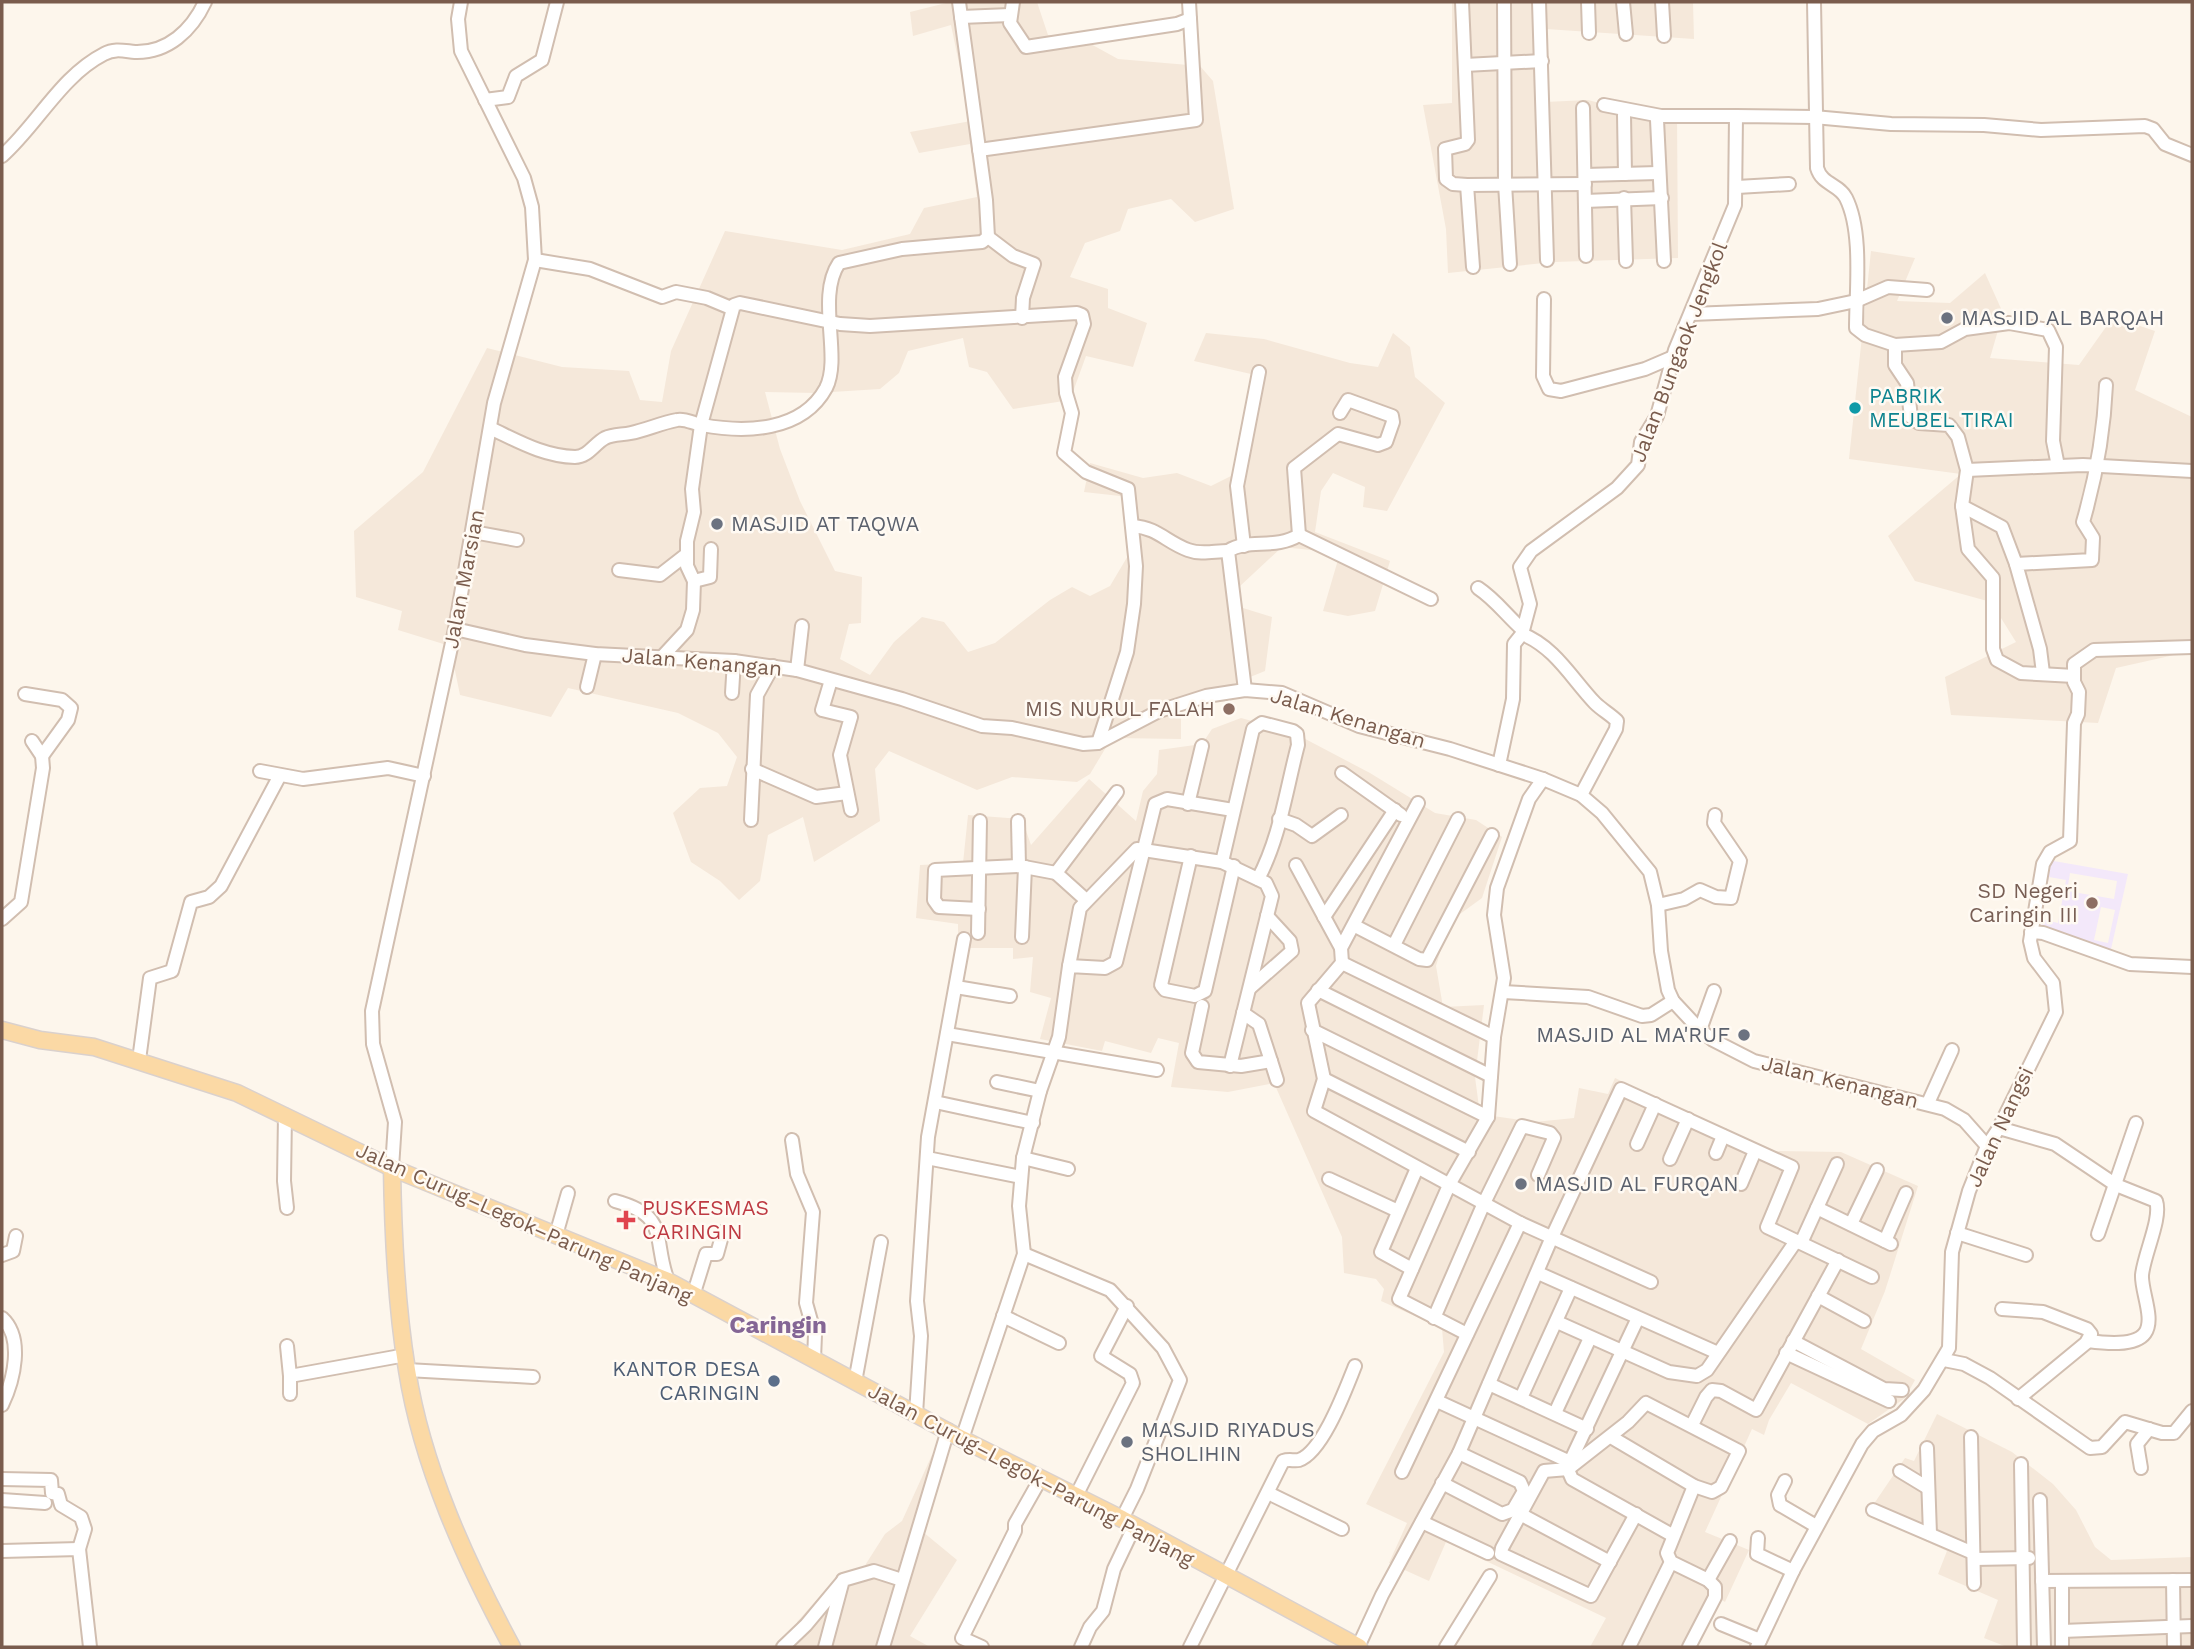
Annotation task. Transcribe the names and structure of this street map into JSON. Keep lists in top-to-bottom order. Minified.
{"streets":{"main road":["Jalan Curug–Legok–Parung Panjang"],"street":["Jalan Bungaok Jengkol","Jalan Marsian","Jalan Kenangan","Jalan Nangsi"]},"crossings":[["Jalan Bungaok Jengkol","Jalan Kenangan"],["Jalan Marsian","Jalan Kenangan"],["Jalan Marsian","Jalan Curug–Legok–Parung Panjang"],["Jalan Kenangan","Jalan Nangsi"]],"districts":["Caringin"],"places":{"other":["MASJID AL BARQAH","PABRIK MEUBEL TIRAI","MASJID AT TAQWA","MIS NURUL FALAH","SD Negeri Caringin III","MASJID AL MA'RUF","MASJID AL FURQAN","KANTOR DESA CARINGIN","MASJID RIYADUS SHOLIHIN"],"health":["PUSKESMAS CARINGIN"]}}
